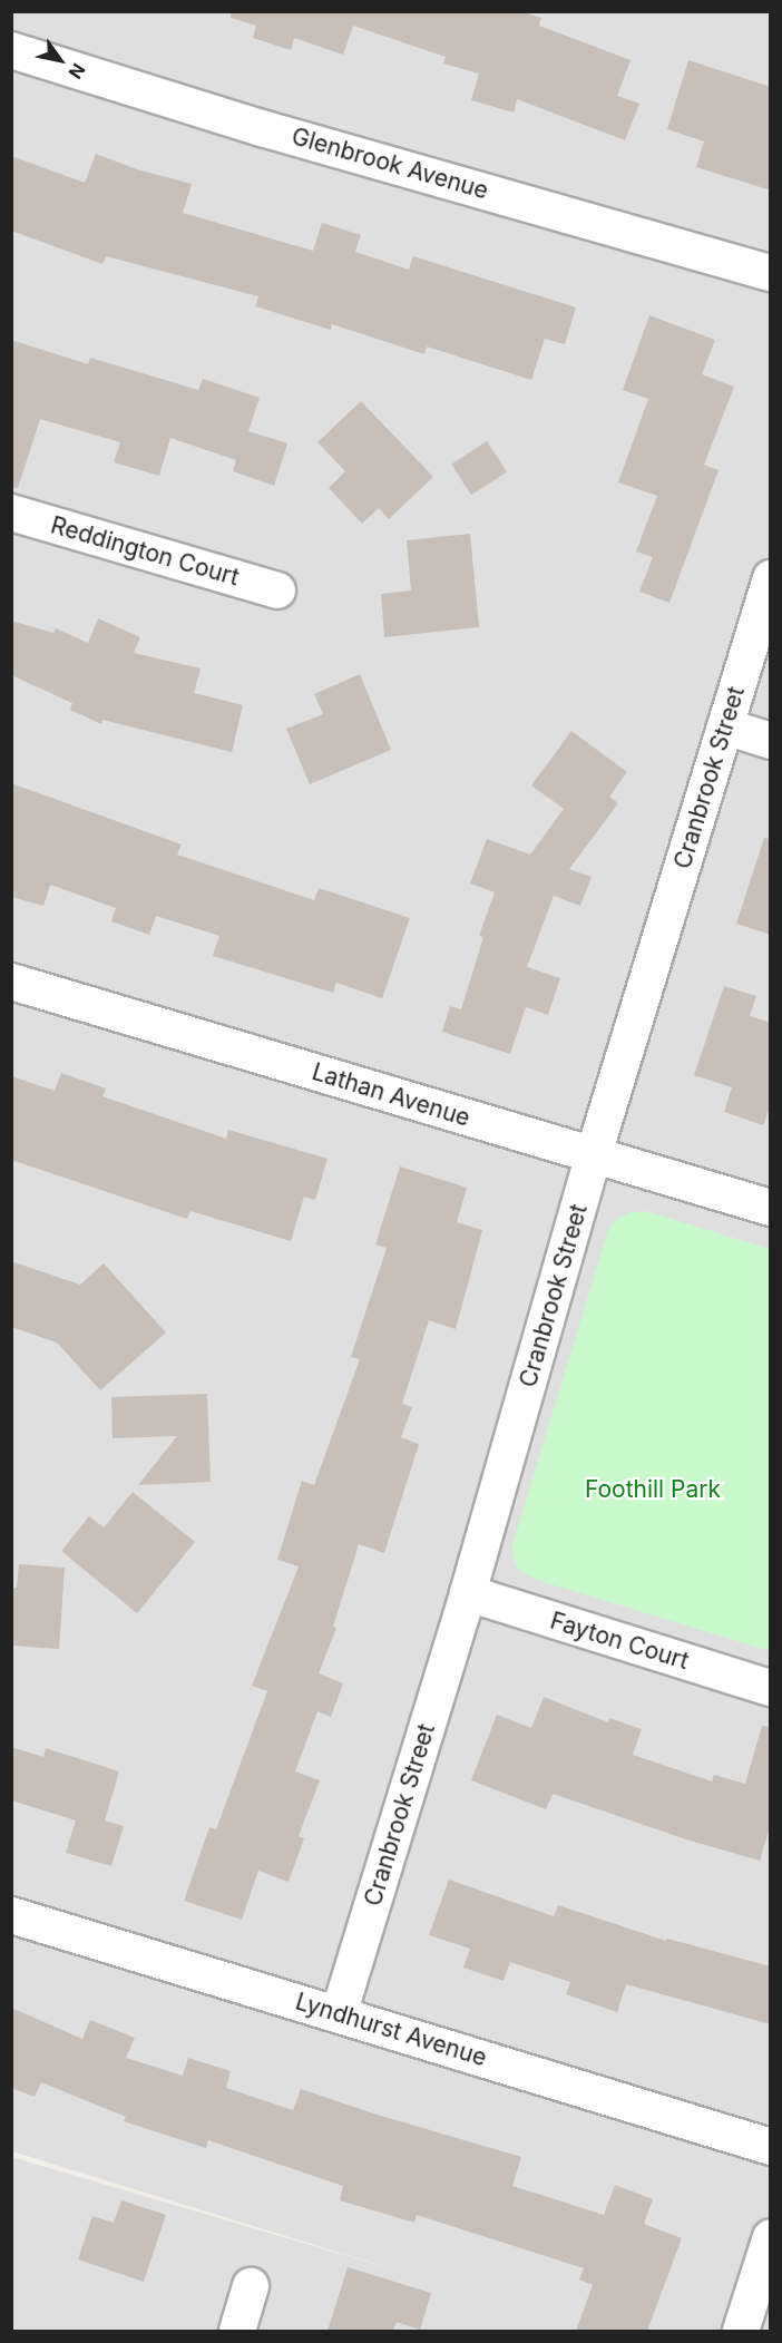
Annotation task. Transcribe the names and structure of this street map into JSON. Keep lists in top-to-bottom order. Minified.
{"streets":{"street":["Glenbrook Avenue","Reddington Court","Cranbrook Street","Lathan Avenue","Fayton Court","Lyndhurst Avenue"]},"crossings":[["Cranbrook Street","Lathan Avenue"],["Cranbrook Street","Fayton Court"],["Cranbrook Street","Lyndhurst Avenue"]],"parks":["Foothill Park"],"north":"bottom right"}
